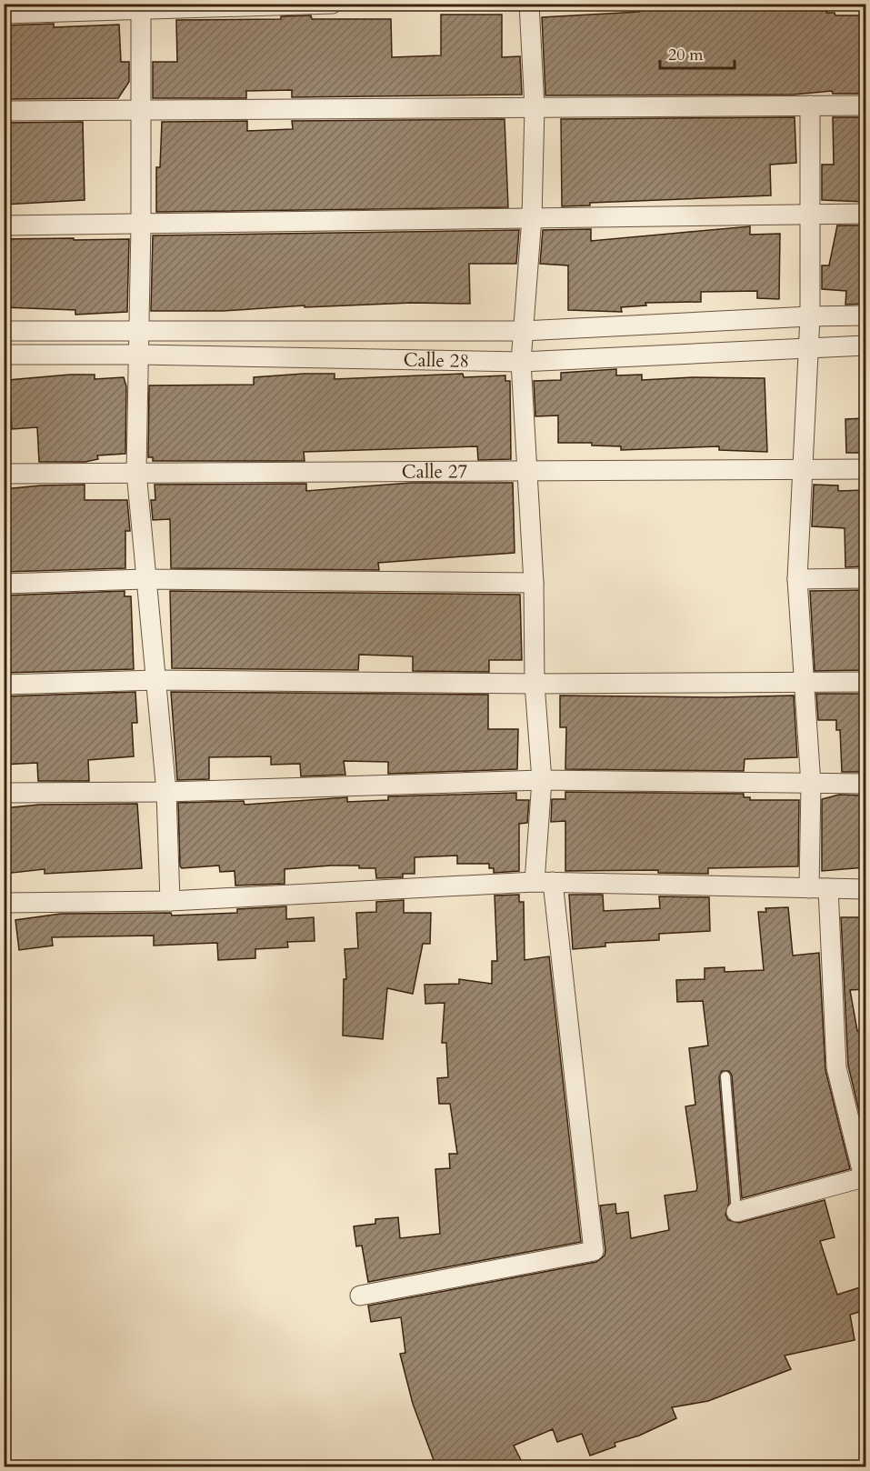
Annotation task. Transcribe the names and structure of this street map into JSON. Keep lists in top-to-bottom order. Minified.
{"streets":{"street":["Calle 28","Calle 27"]},"scale_bar":"20 m"}
